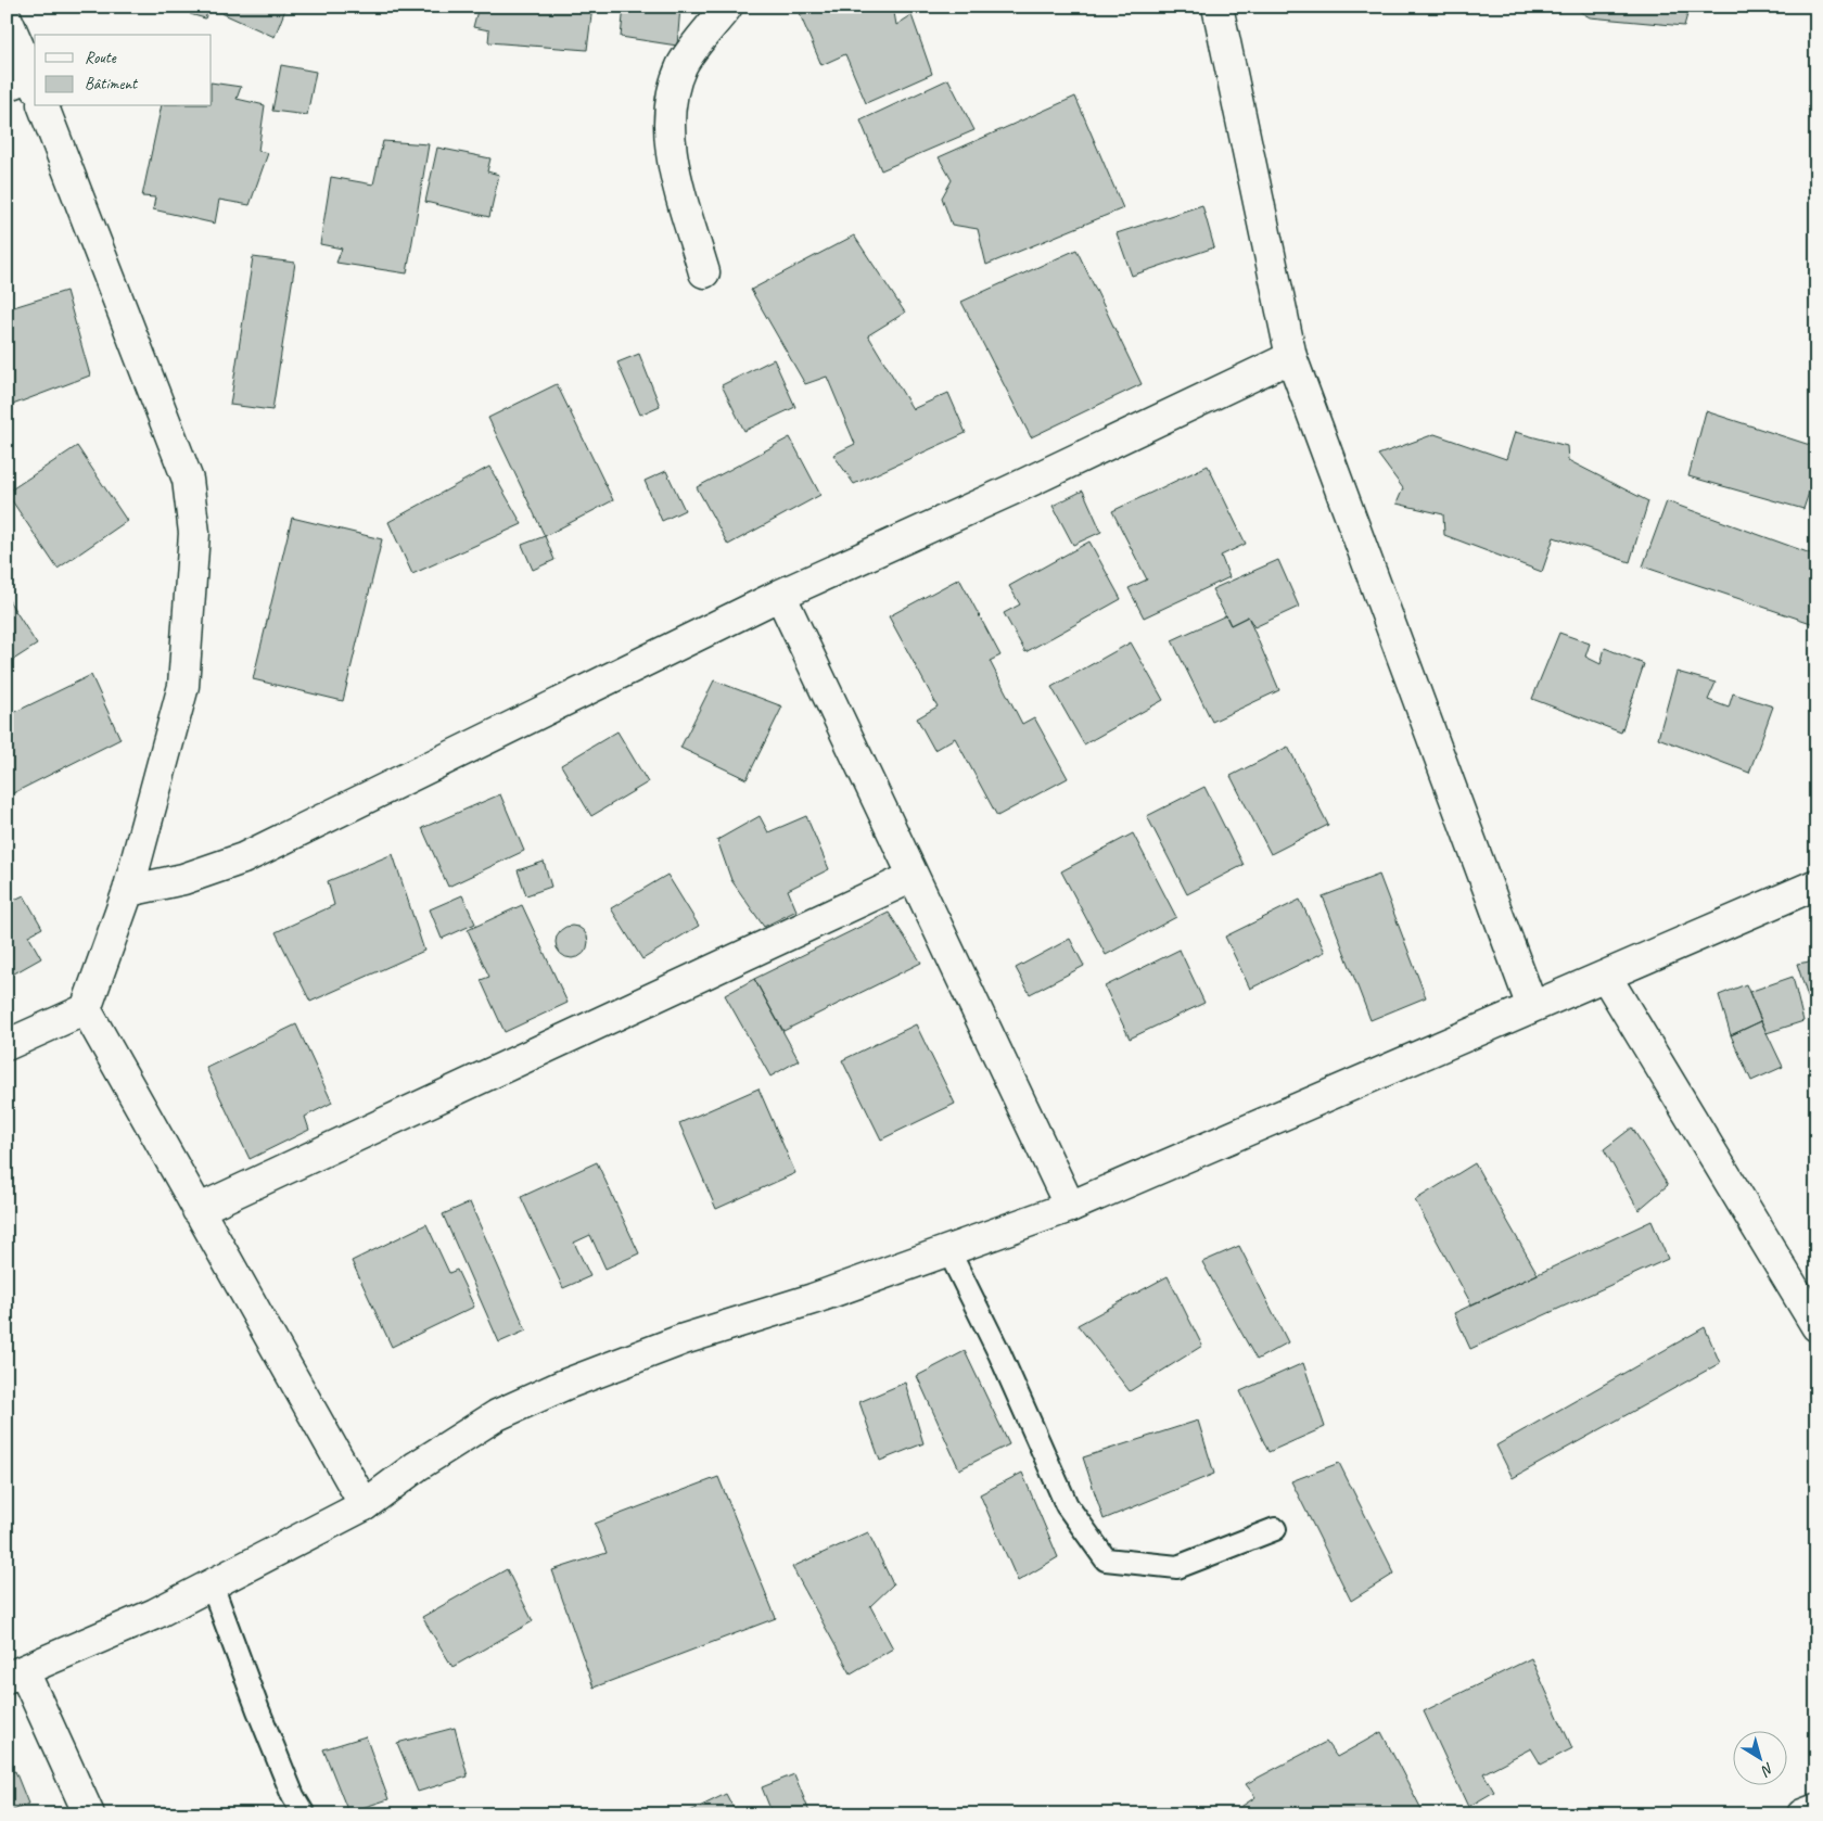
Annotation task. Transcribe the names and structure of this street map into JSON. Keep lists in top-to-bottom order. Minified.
{"legend":["Route","Bâtiment"],"north":"bottom right"}
